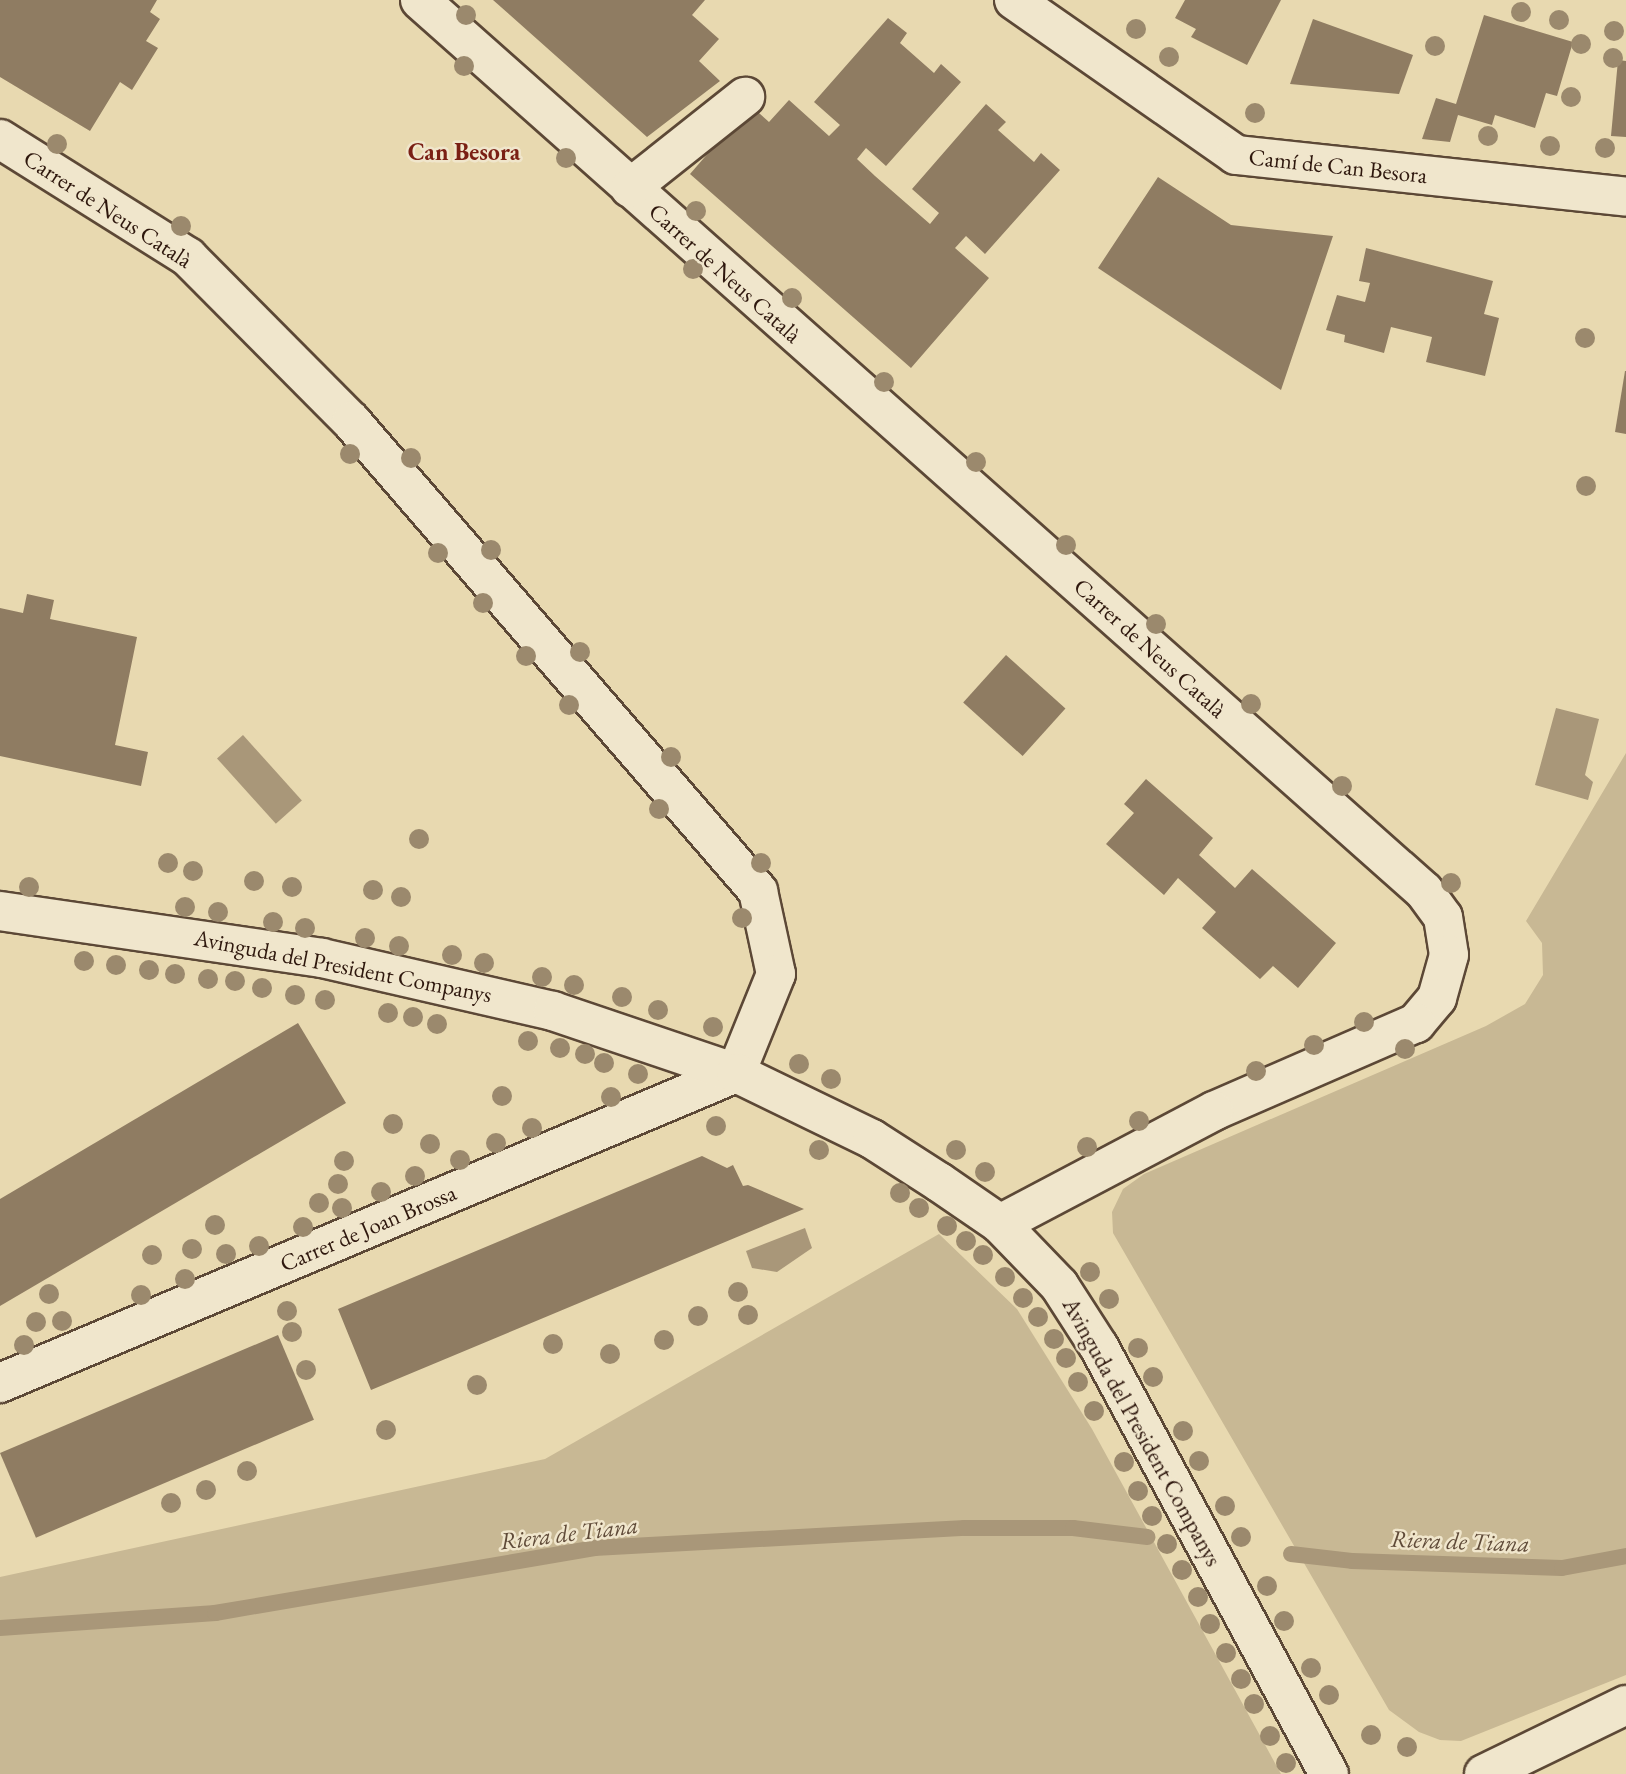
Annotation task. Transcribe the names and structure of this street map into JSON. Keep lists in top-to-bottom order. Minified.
{"streets":{"street":["Camí de Can Besora","Carrer de Neus Català","Avinguda del President Companys","Carrer de Joan Brossa"]},"crossings":[["Carrer de Neus Català","Avinguda del President Companys"],["Carrer de Neus Català","Carrer de Joan Brossa"],["Avinguda del President Companys","Carrer de Joan Brossa"]],"districts":["Can Besora"],"water":["Riera de Tiana"]}
